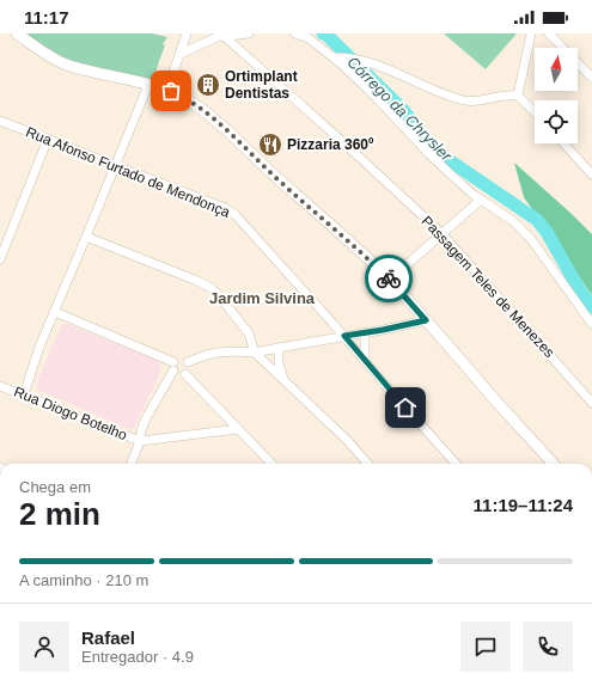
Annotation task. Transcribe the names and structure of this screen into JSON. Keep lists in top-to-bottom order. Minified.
{"streets":{"street":["Rua Afonso Furtado de Mendonça","Passagem Teles de Menezes","Rua Diogo Botelho"]},"districts":["Jardim Silvina"],"water":["Córrego da Chrysler"],"places":{"building":["Ortimplant Dentistas"],"restaurant":["Pizzaria 360º"]},"north":"top","page":{"status":"11:17","heading":["2 min","Chega em","11:19–11:24"],"panel":["Rafael","Entregador · 4.9"],"bar":"A caminho · 210 m"}}
